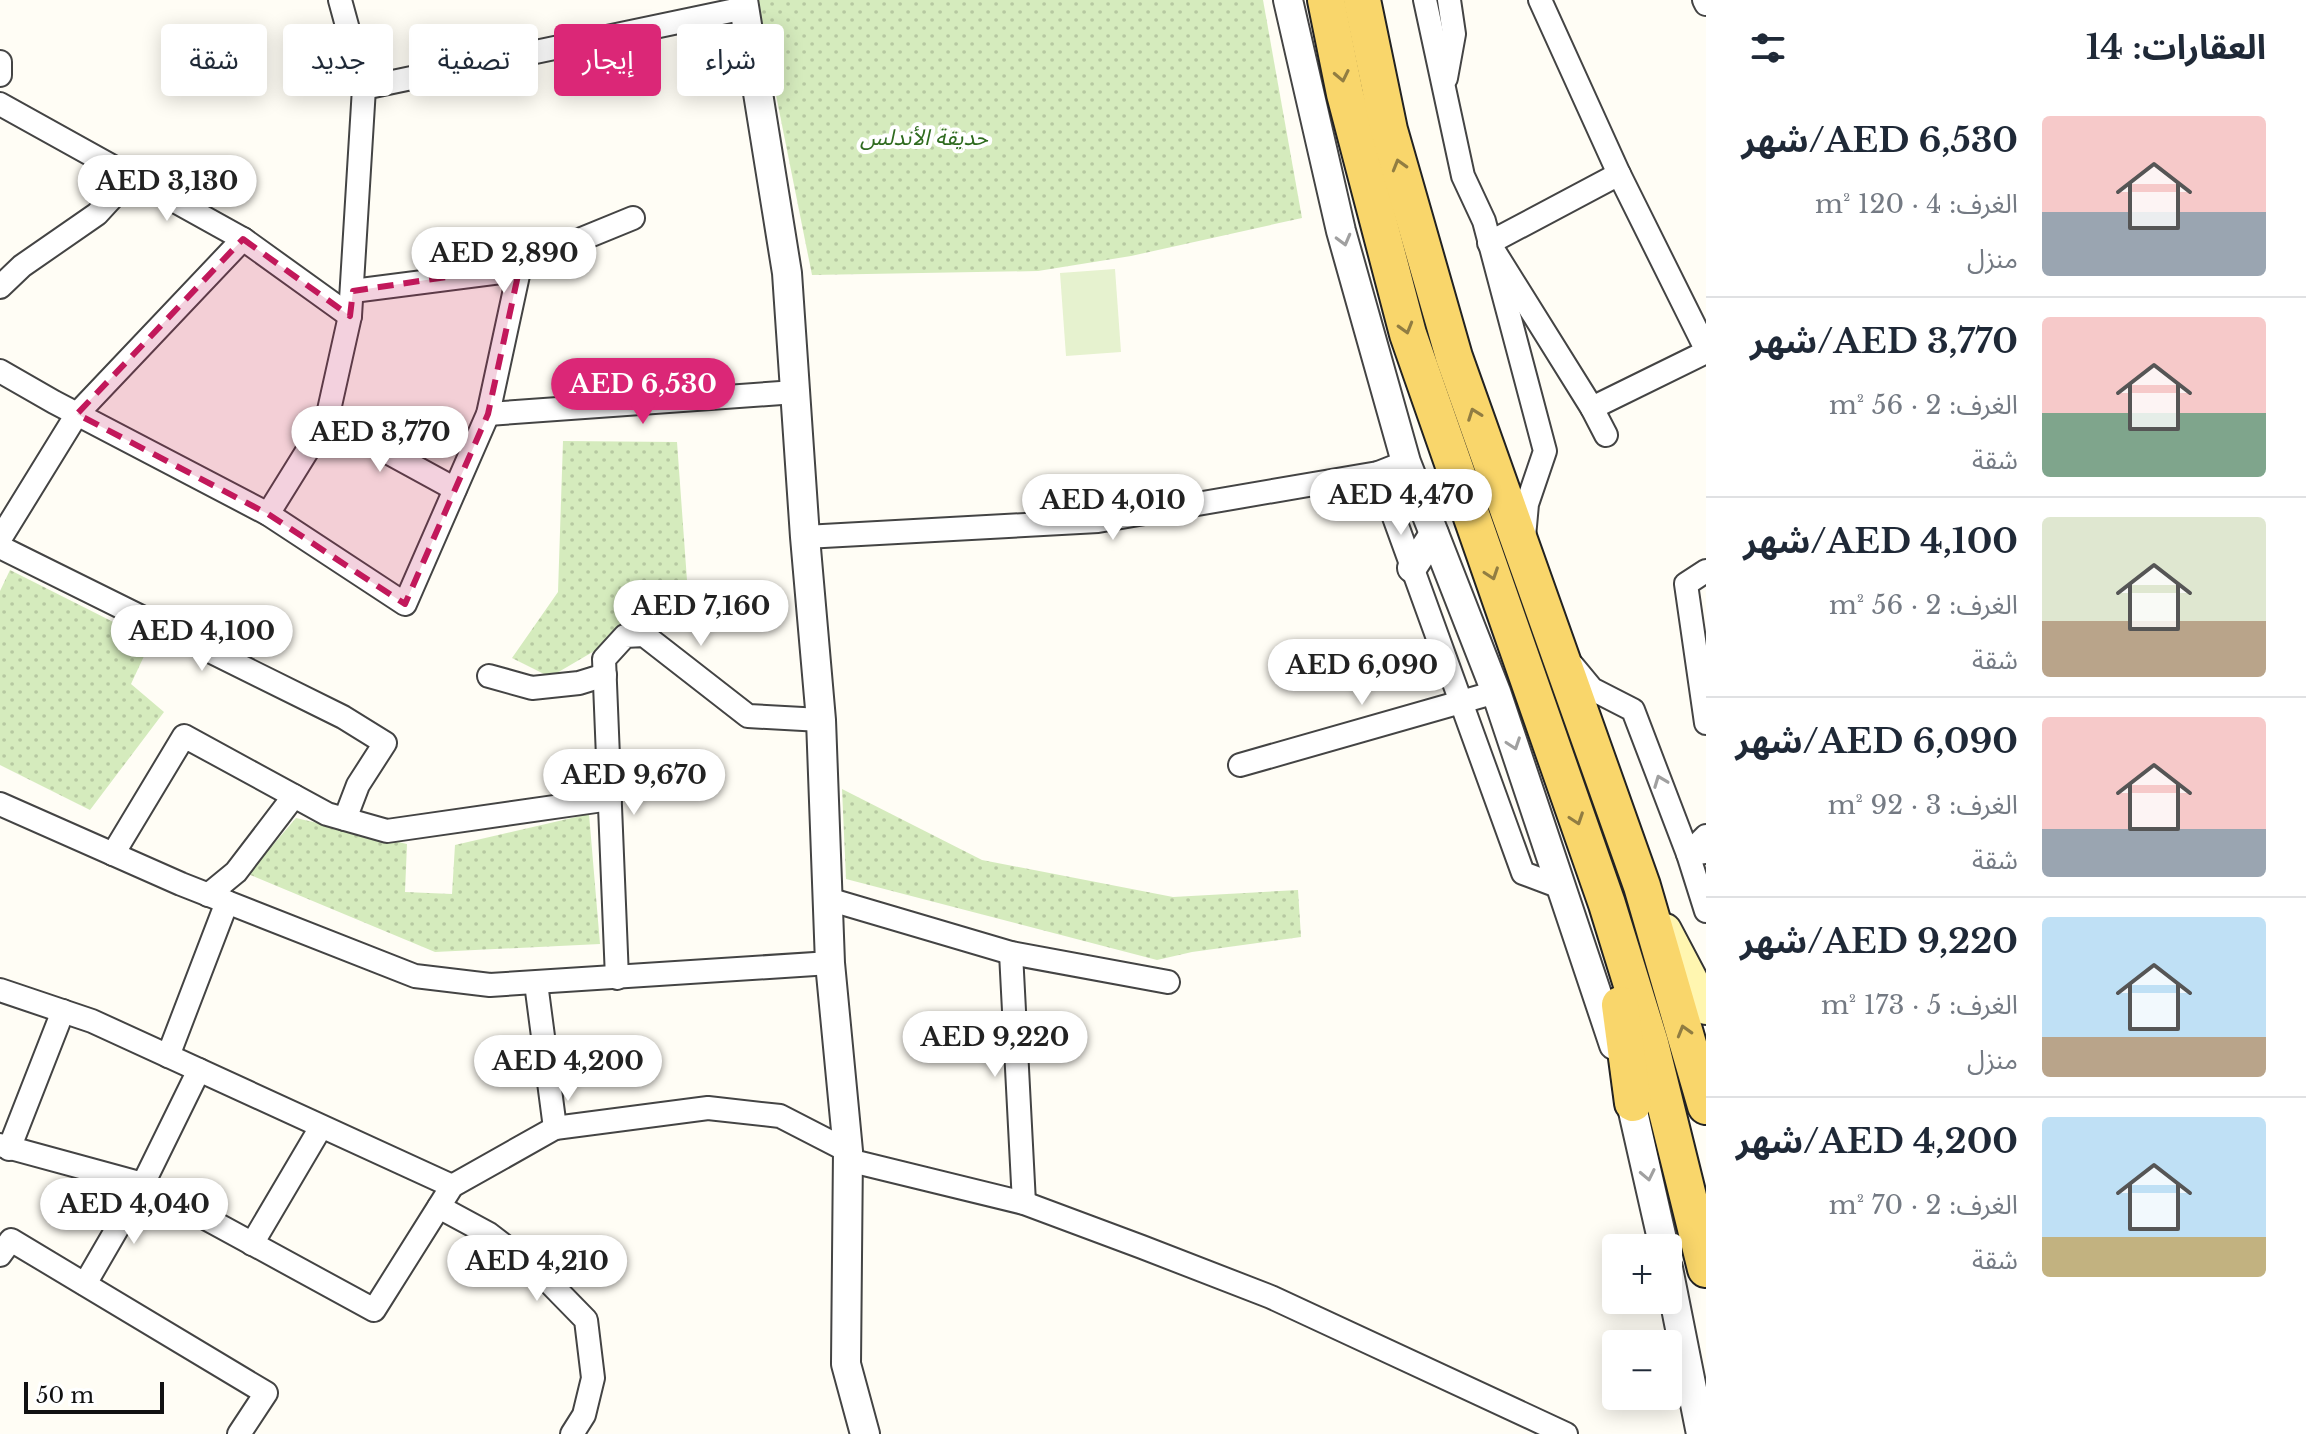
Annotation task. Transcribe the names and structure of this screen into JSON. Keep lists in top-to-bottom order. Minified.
{"parks":["حديقة الأندلس"],"scale_bar":"50 m","page":{"heading":"العقارات: 14","chip":["شراء","إيجار","تصفية","جديد","شقة"],"list":[{"name":"AED 6,530/شهر","note":"الغرف: 4 · 120 m² · منزل"},{"name":"AED 3,770/شهر","note":"الغرف: 2 · 56 m² · شقة"},{"name":"AED 4,100/شهر","note":"الغرف: 2 · 56 m² · شقة"},{"name":"AED 6,090/شهر","note":"الغرف: 3 · 92 m² · شقة"},{"name":"AED 9,220/شهر","note":"الغرف: 5 · 173 m² · منزل"},{"name":"AED 4,200/شهر","note":"الغرف: 2 · 70 m² · شقة"}],"price":["AED 3,130","AED 2,890","AED 6,530","AED 3,770","AED 4,470","AED 4,010","AED 7,160","AED 4,100","AED 6,090","AED 9,670","AED 9,220","AED 4,200","AED 4,040","AED 4,210"],"map_buttons":["+","−"],"scale":"50 m"}}
